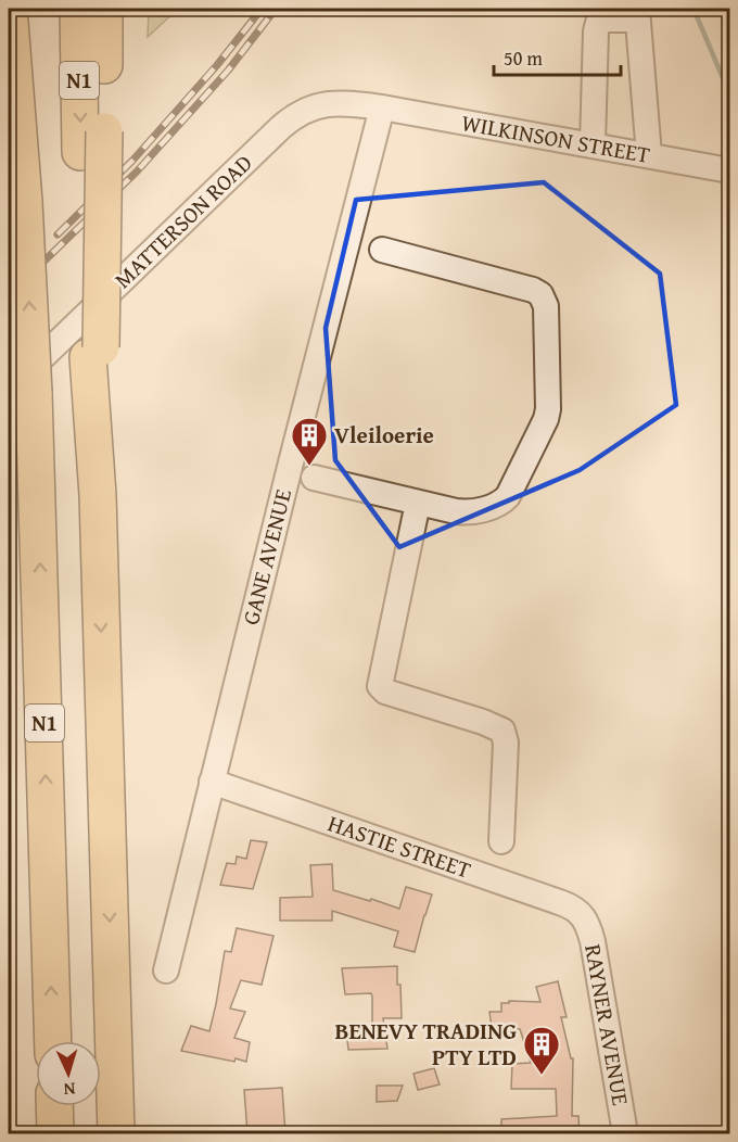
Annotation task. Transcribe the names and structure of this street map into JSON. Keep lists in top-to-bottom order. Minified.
{"streets":{"highway":["N1"],"street":["WILKINSON STREET","MATTERSON ROAD","GANE AVENUE","HASTIE STREET","RAYNER AVENUE"]},"crossings":[["N1","MATTERSON ROAD"],["WILKINSON STREET","MATTERSON ROAD"],["WILKINSON STREET","GANE AVENUE"],["MATTERSON ROAD","GANE AVENUE"],["GANE AVENUE","HASTIE STREET"],["HASTIE STREET","RAYNER AVENUE"]],"places":{"building":["Vleiloerie","BENEVY TRADING PTY LTD"]},"scale_bar":"50 m","north":"bottom"}
